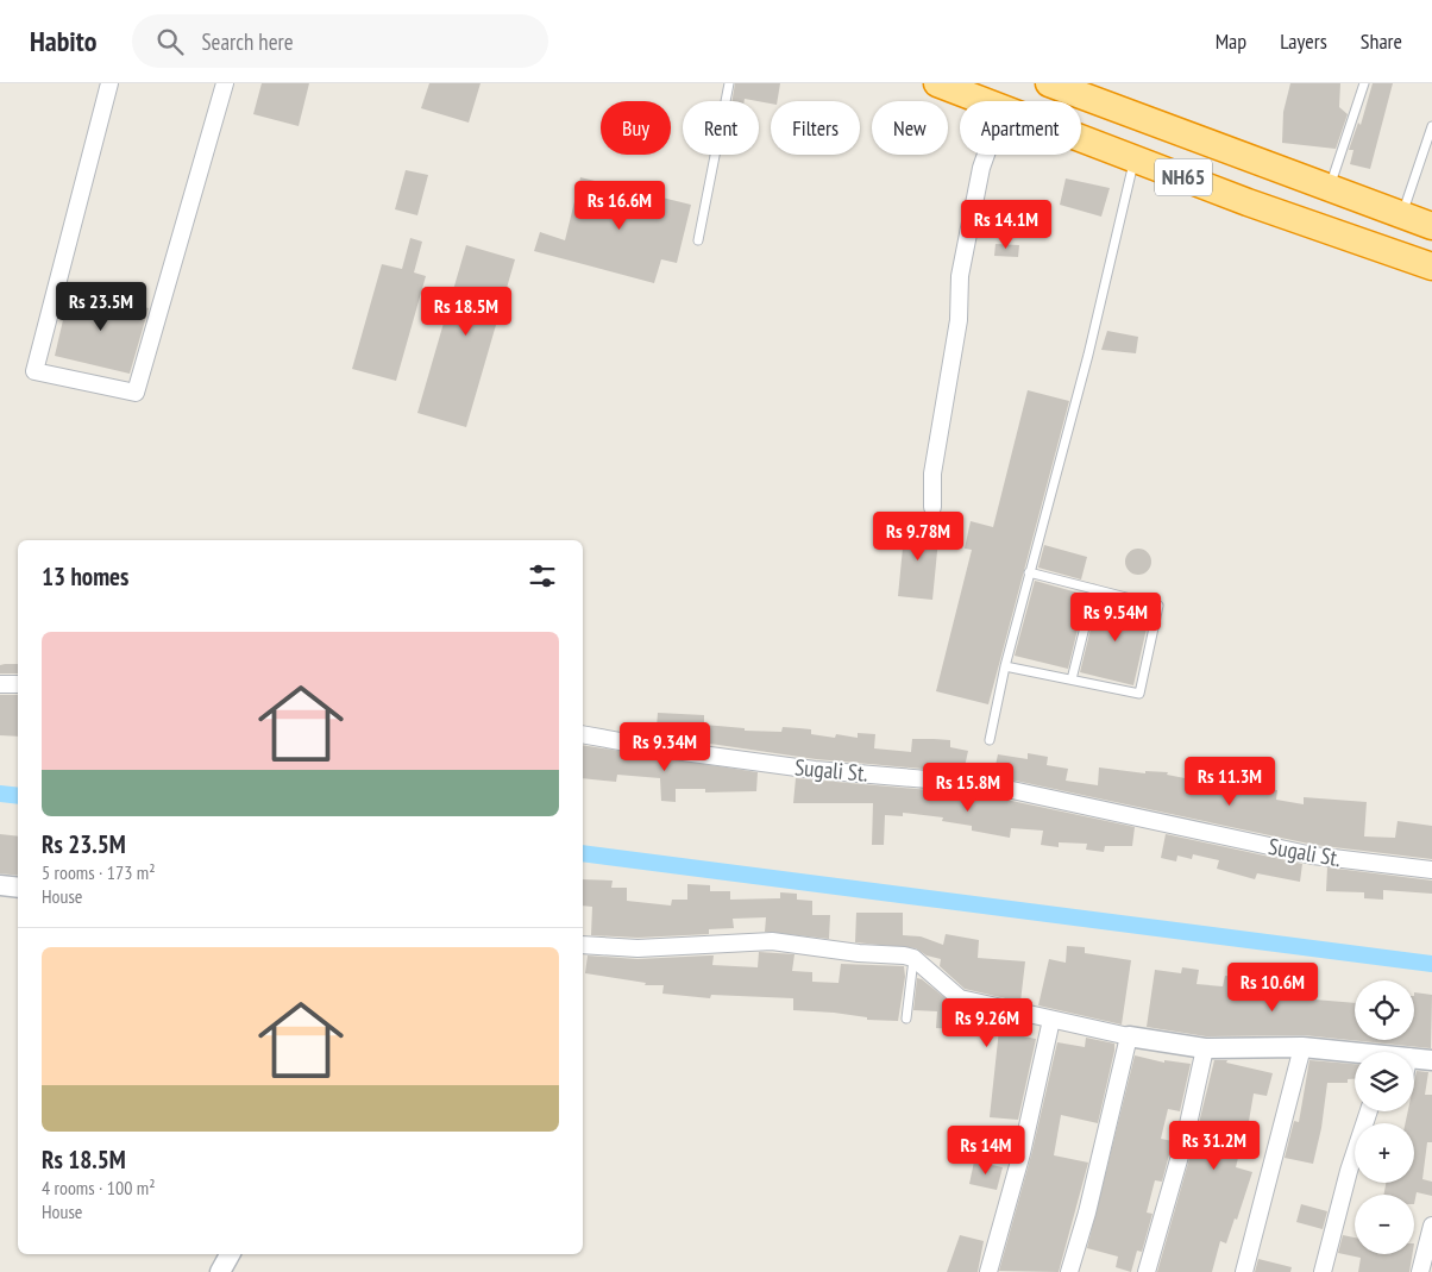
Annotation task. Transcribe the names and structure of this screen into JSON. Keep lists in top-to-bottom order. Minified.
{"streets":{"highway":["NH65"],"street":["Sugali St."]},"page":{"header":"Habito","search":"Search here","nav":["Map","Layers","Share"],"chip":["Buy","Rent","Filters","New","Apartment"],"price":["Rs 16.6M","Rs 14.1M","Rs 23.5M","Rs 18.5M","Rs 9.78M","Rs 9.54M","Rs 9.34M","Rs 11.3M","Rs 15.8M","Rs 10.6M","Rs 9.26M","Rs 31.2M","Rs 14M"],"heading":"13 homes","list":[{"name":"Rs 23.5M","note":"5 rooms · 173 m² · House"},{"name":"Rs 18.5M","note":"4 rooms · 100 m² · House"}],"map_buttons":["+","−"]}}
